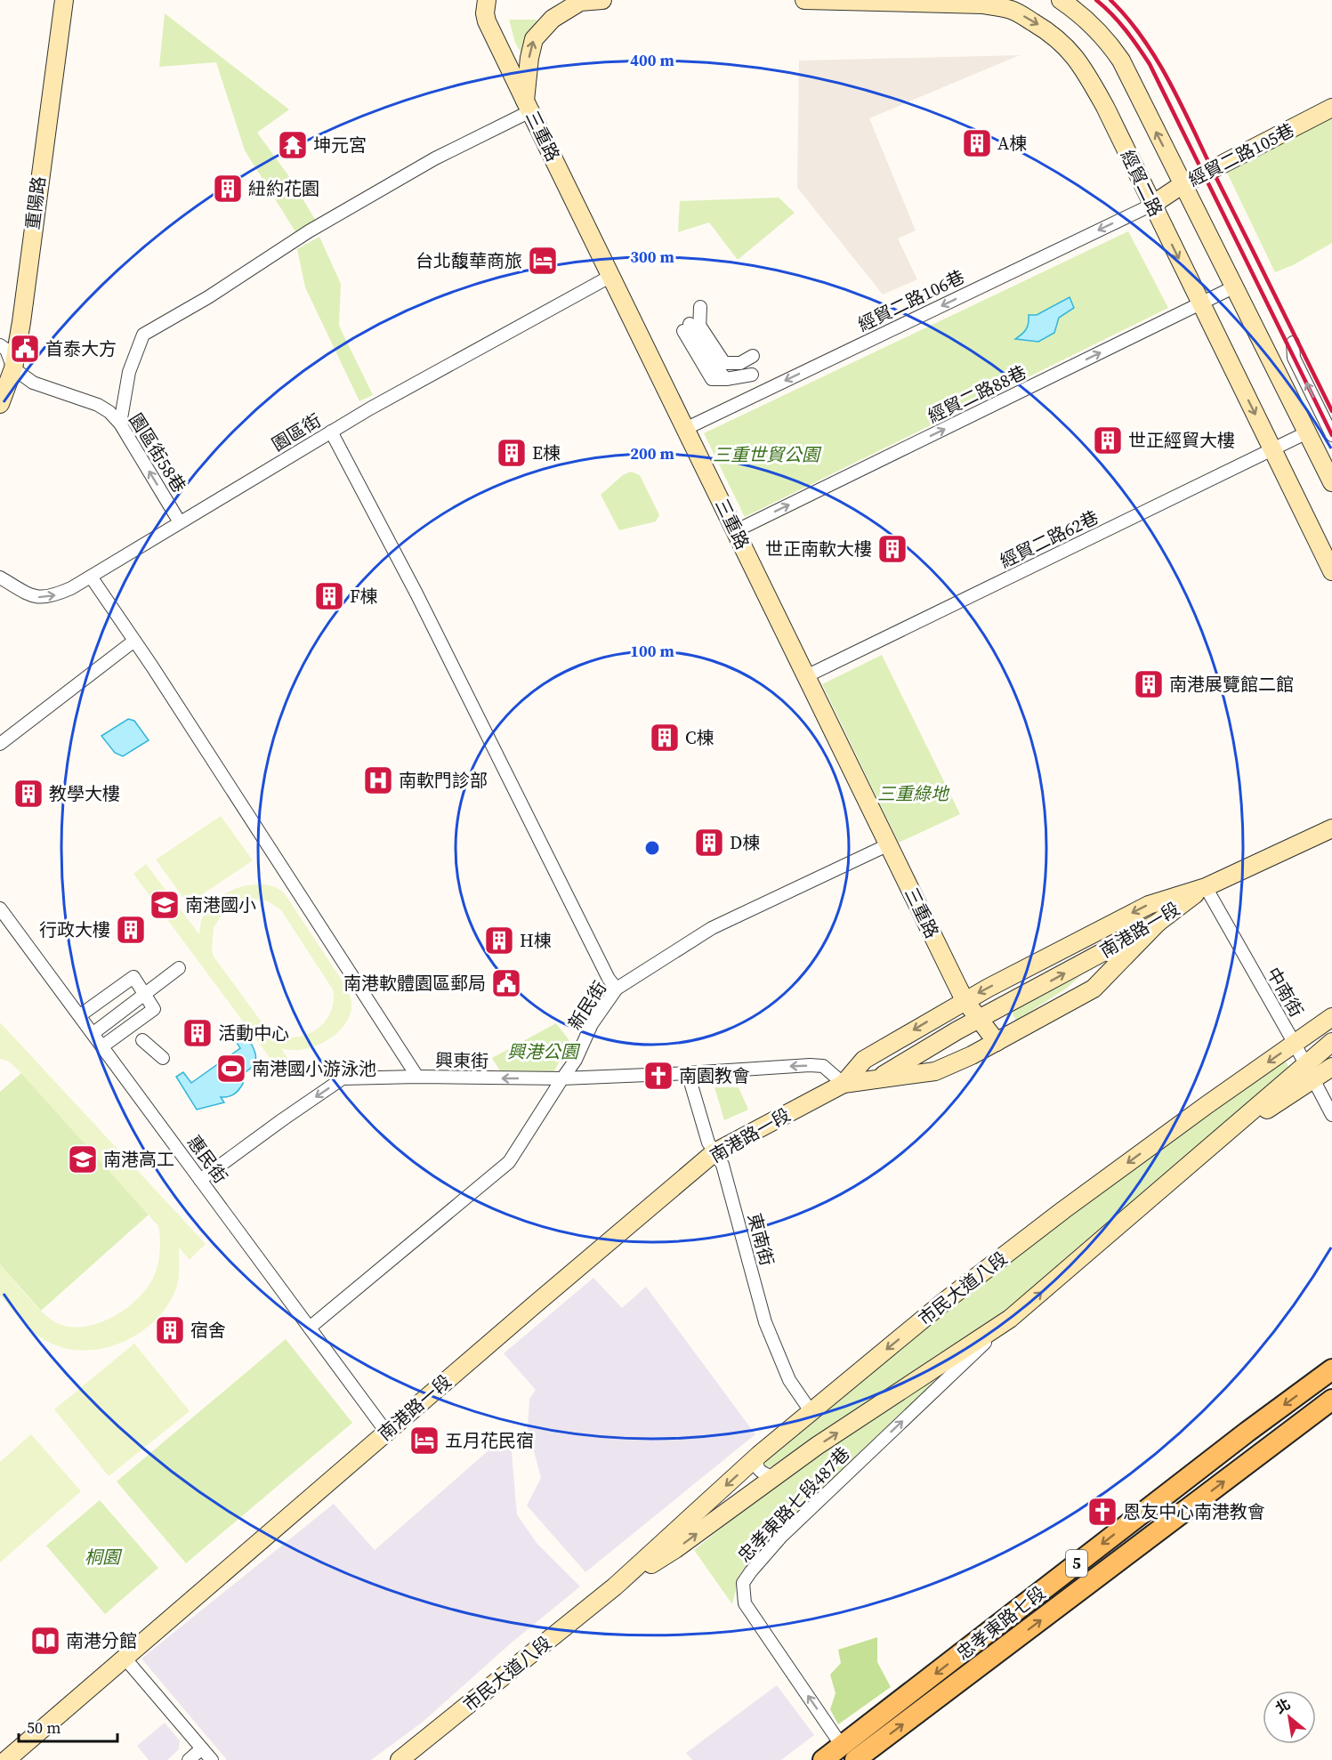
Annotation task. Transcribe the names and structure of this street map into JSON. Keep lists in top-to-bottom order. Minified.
{"streets":{"main road":["5","忠孝東路七段"],"street":["三重路","經貿二路105巷","經貿二路","重陽路","經貿二路106巷","經貿二路88巷","園區街","園區街58巷","經貿二路62巷","南港路一段","中南街","新民街","興東街","惠民街","東南街","市民大道八段","忠孝東路七段487巷"]},"crossings":[["三重路","經貿二路106巷"],["三重路","經貿二路88巷"],["三重路","園區街"],["三重路","經貿二路62巷"],["三重路","南港路一段"],["三重路","新民街"],["經貿二路105巷","經貿二路"],["經貿二路105巷","經貿二路106巷"],["經貿二路","經貿二路106巷"],["經貿二路","經貿二路88巷"],["經貿二路","經貿二路62巷"],["重陽路","園區街58巷"],["園區街","園區街58巷"],["南港路一段","中南街"],["南港路一段","興東街"],["南港路一段","惠民街"],["南港路一段","東南街"],["中南街","市民大道八段"],["新民街","興東街"],["新民街","惠民街"],["興東街","惠民街"],["興東街","東南街"],["東南街","市民大道八段"],["市民大道八段","忠孝東路七段487巷"],["忠孝東路七段487巷","忠孝東路七段"]],"one_way":["經貿二路106巷","經貿二路88巷","園區街58巷","興東街","忠孝東路七段487巷"],"parks":["三重世貿公園","三重綠地","興港公園","桐園"],"places":{"building":["A棟","紐約花園","世正經貿大樓","E棟","世正南軟大樓","F棟","南港展覽館二館","C棟","教學大樓","D棟","行政大樓","H棟","活動中心","宿舍"],"temple":["坤元宮"],"hotel":["台北馥華商旅","五月花民宿"],"public building":["首泰大方","南港軟體園區郵局"],"hospital":["南軟門診部"],"school or university":["南港國小","南港高工"],"sports":["南港國小游泳池"],"church":["南園教會","恩友中心南港教會"],"library":["南港分館"]},"scale_bar":"50 m","north":"top left","rings":["400 m","300 m","200 m","100 m"]}
